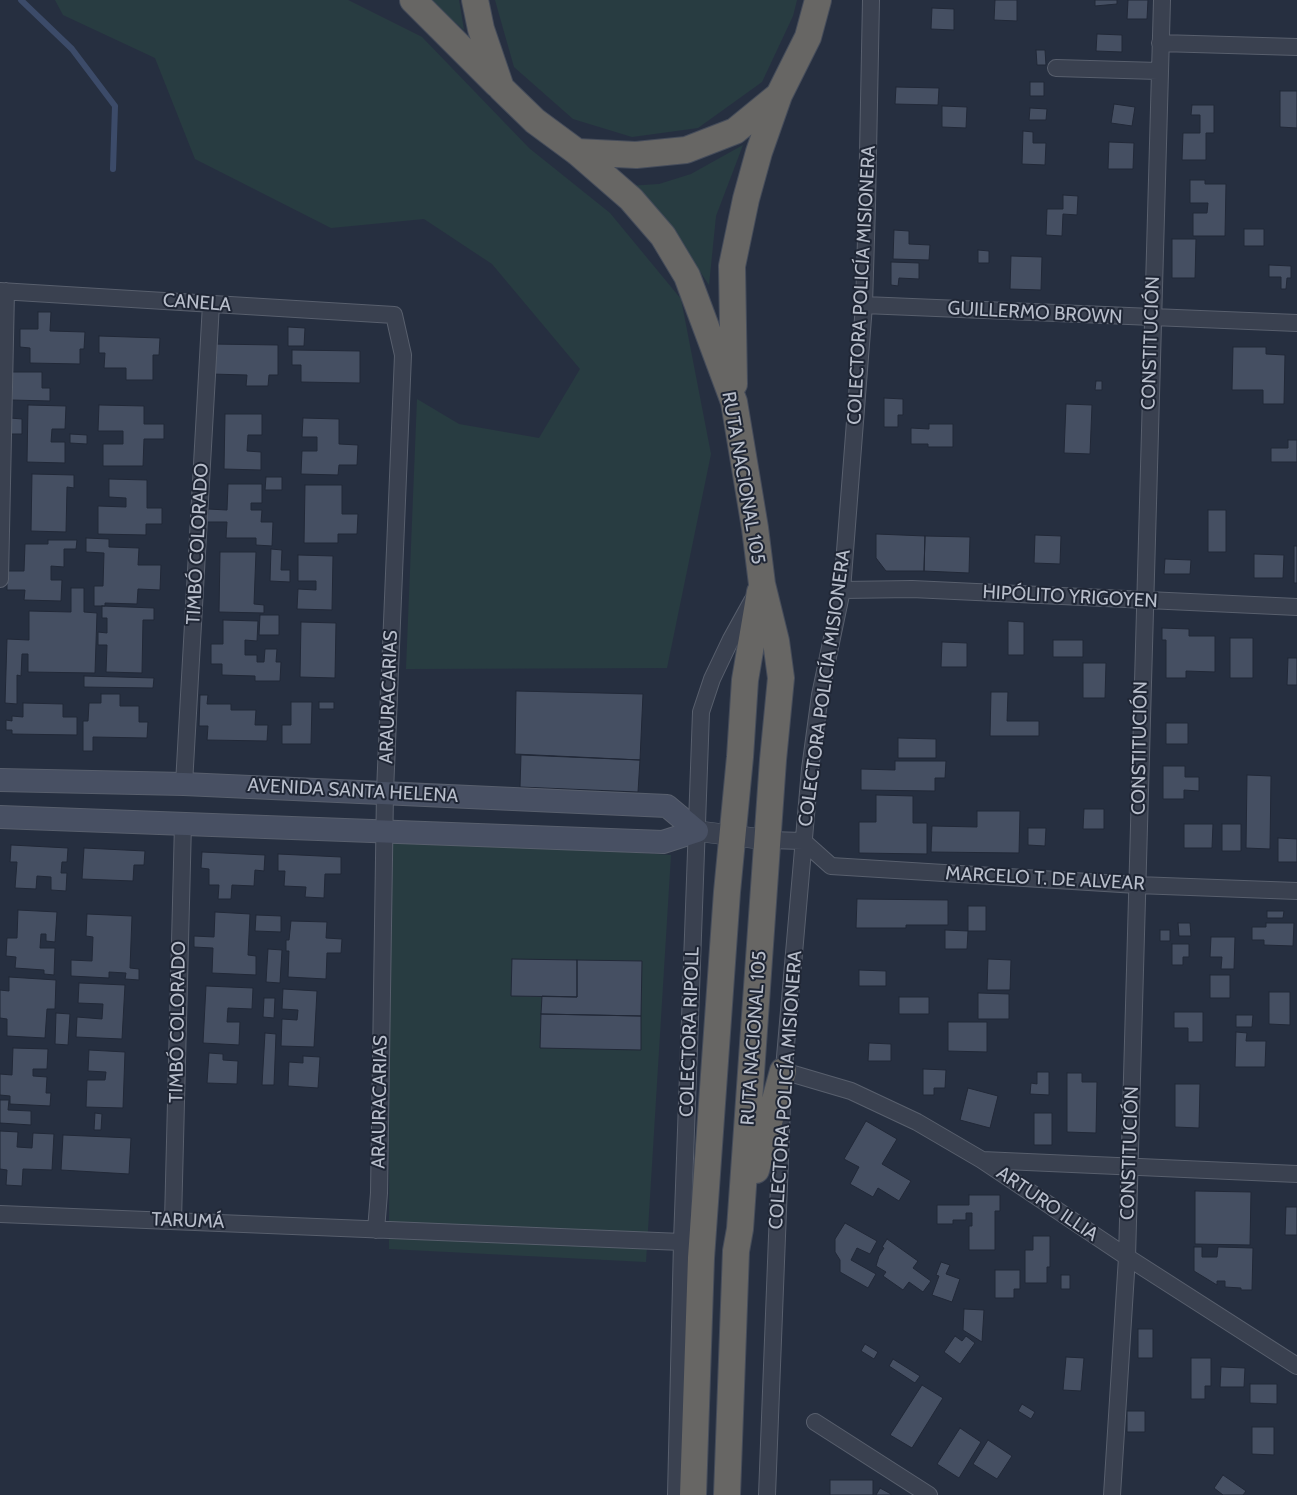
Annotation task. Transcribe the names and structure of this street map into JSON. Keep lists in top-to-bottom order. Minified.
{"streets":{"highway":["RUTA NACIONAL 105"],"main road":["AVENIDA SANTA HELENA"],"street":["COLECTORA POLICÍA MISIONERA","CANELA","GUILLERMO BROWN","CONSTITUCIÓN","TIMBÓ COLORADO","HIPÓLITO YRIGOYEN","ARAURACARIAS","MARCELO T. DE ALVEAR","COLECTORA RIPOLL","ARTURO ILLIA","TARUMÁ"]},"crossings":[["COLECTORA POLICÍA MISIONERA","GUILLERMO BROWN"],["COLECTORA POLICÍA MISIONERA","HIPÓLITO YRIGOYEN"],["COLECTORA POLICÍA MISIONERA","MARCELO T. DE ALVEAR"],["COLECTORA POLICÍA MISIONERA","ARTURO ILLIA"],["CANELA","TIMBÓ COLORADO"],["CANELA","ARAURACARIAS"],["GUILLERMO BROWN","CONSTITUCIÓN"],["CONSTITUCIÓN","HIPÓLITO YRIGOYEN"],["CONSTITUCIÓN","MARCELO T. DE ALVEAR"],["CONSTITUCIÓN","ARTURO ILLIA"],["RUTA NACIONAL 105","AVENIDA SANTA HELENA"],["RUTA NACIONAL 105","COLECTORA RIPOLL"],["TIMBÓ COLORADO","AVENIDA SANTA HELENA"],["TIMBÓ COLORADO","TARUMÁ"],["ARAURACARIAS","AVENIDA SANTA HELENA"],["ARAURACARIAS","TARUMÁ"],["AVENIDA SANTA HELENA","COLECTORA RIPOLL"],["COLECTORA RIPOLL","TARUMÁ"]]}
